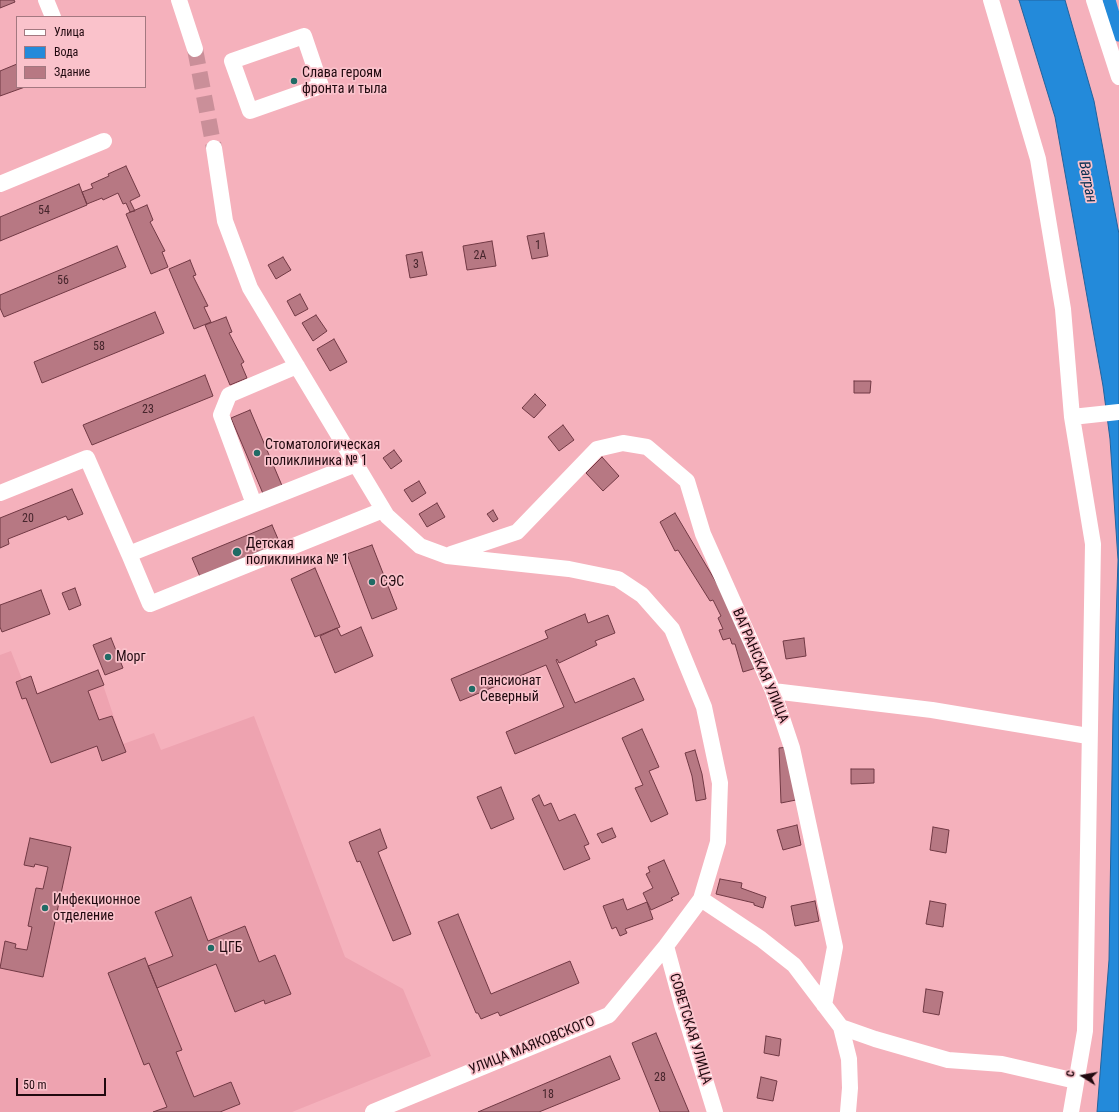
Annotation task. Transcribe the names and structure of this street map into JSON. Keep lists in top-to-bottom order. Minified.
{"streets":{"street":["ВАГРАНСКАЯ УЛИЦА","СОВЕТСКАЯ УЛИЦА","УЛИЦА МАЯКОВСКОГО"]},"crossings":[["СОВЕТСКАЯ УЛИЦА","УЛИЦА МАЯКОВСКОГО"]],"water":["Вагран"],"places":["Слава героям фронта и тыла","Стоматологическая поликлиника № 1","Детская поликлиника № 1","СЭС","Морг","пансионат Северный","Инфекционное отделение","ЦГБ"],"house_numbers":["54","1","2А","3","56","58","23","20","28","18"],"legend":["Улица","Вода","Здание"],"scale_bar":"50 m","north":"left"}
